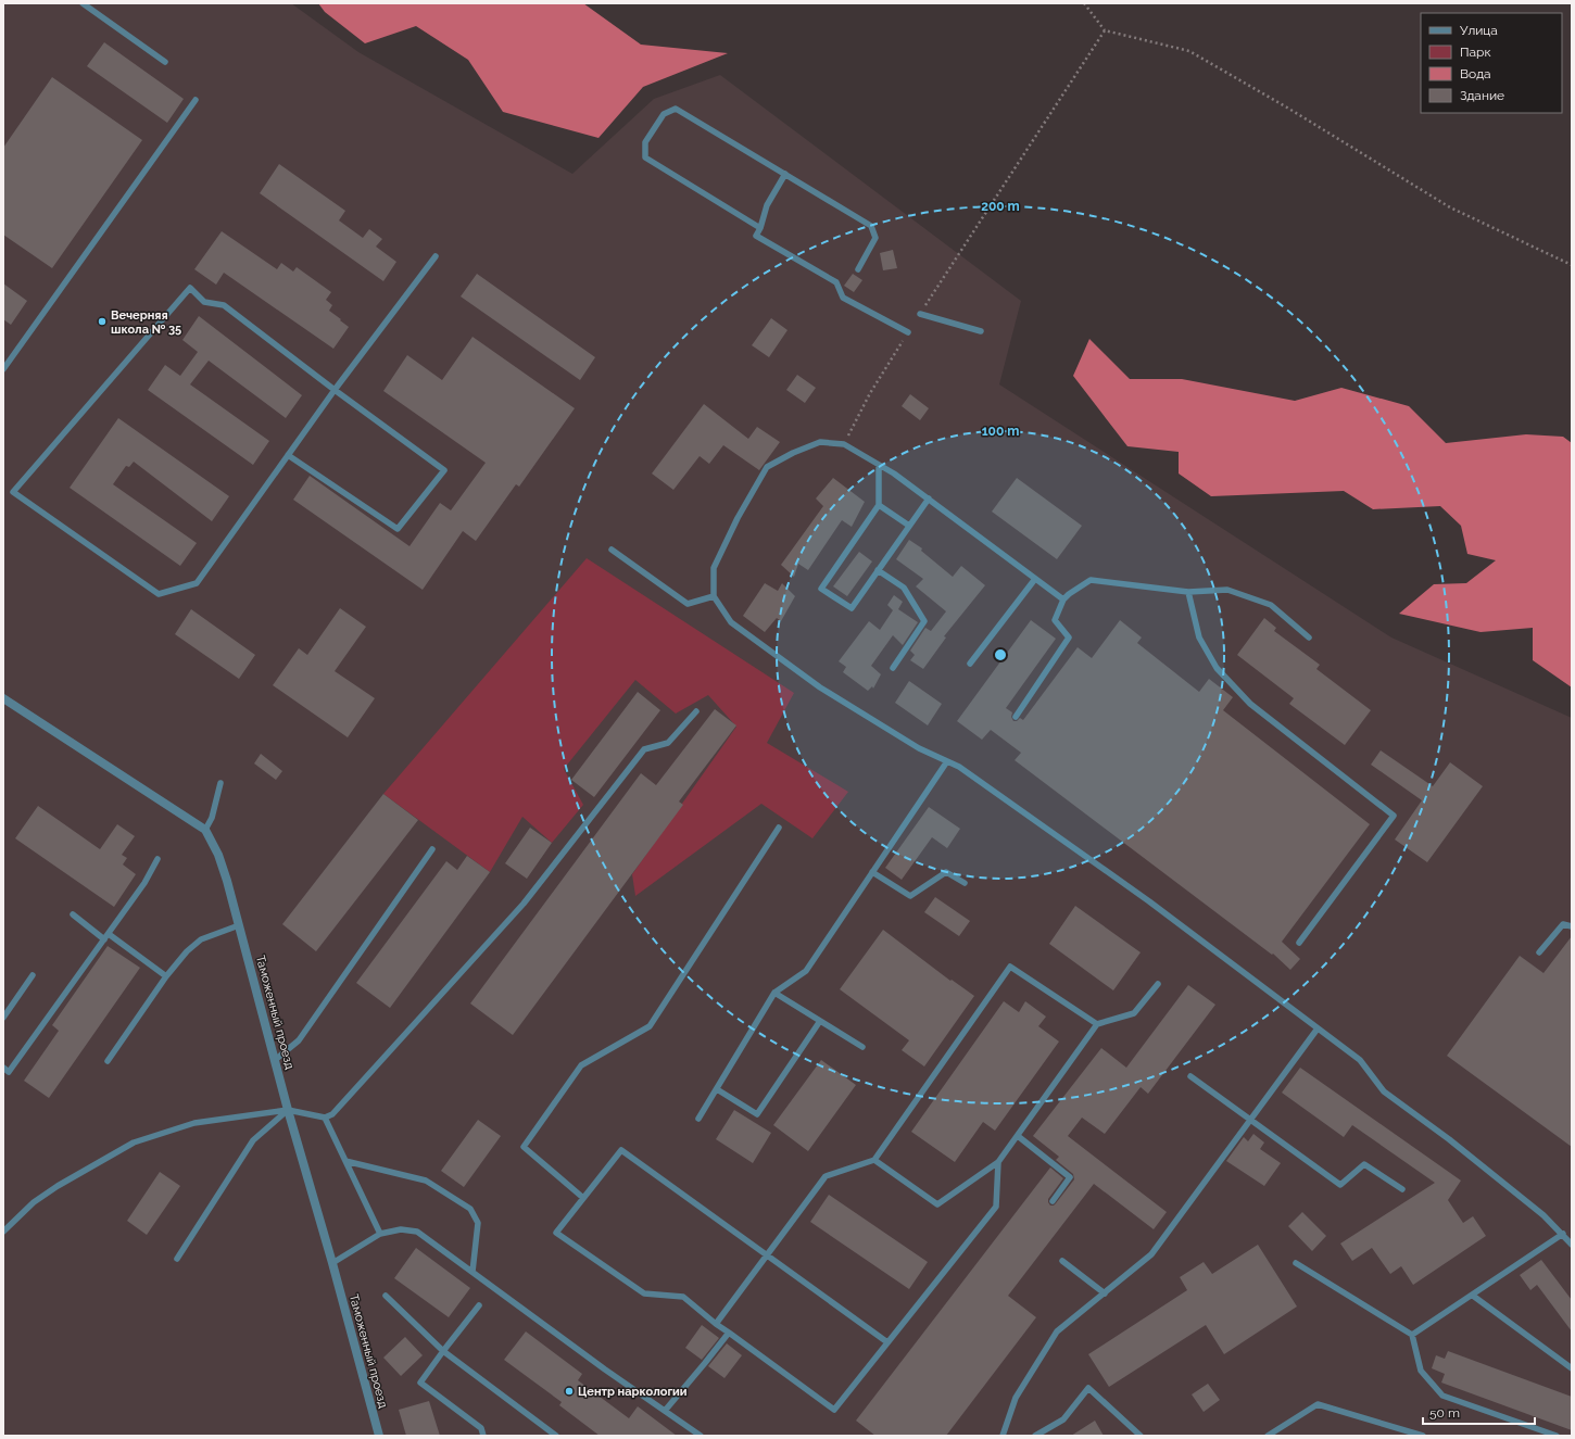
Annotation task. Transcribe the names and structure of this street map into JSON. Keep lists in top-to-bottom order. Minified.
{"streets":{"street":["Таможенный проезд"]},"places":["Вечерняя школа № 35","Центр наркологии"],"legend":["Улица","Парк","Вода","Здание"],"scale_bar":"50 m","rings":["200 m","100 m"]}
